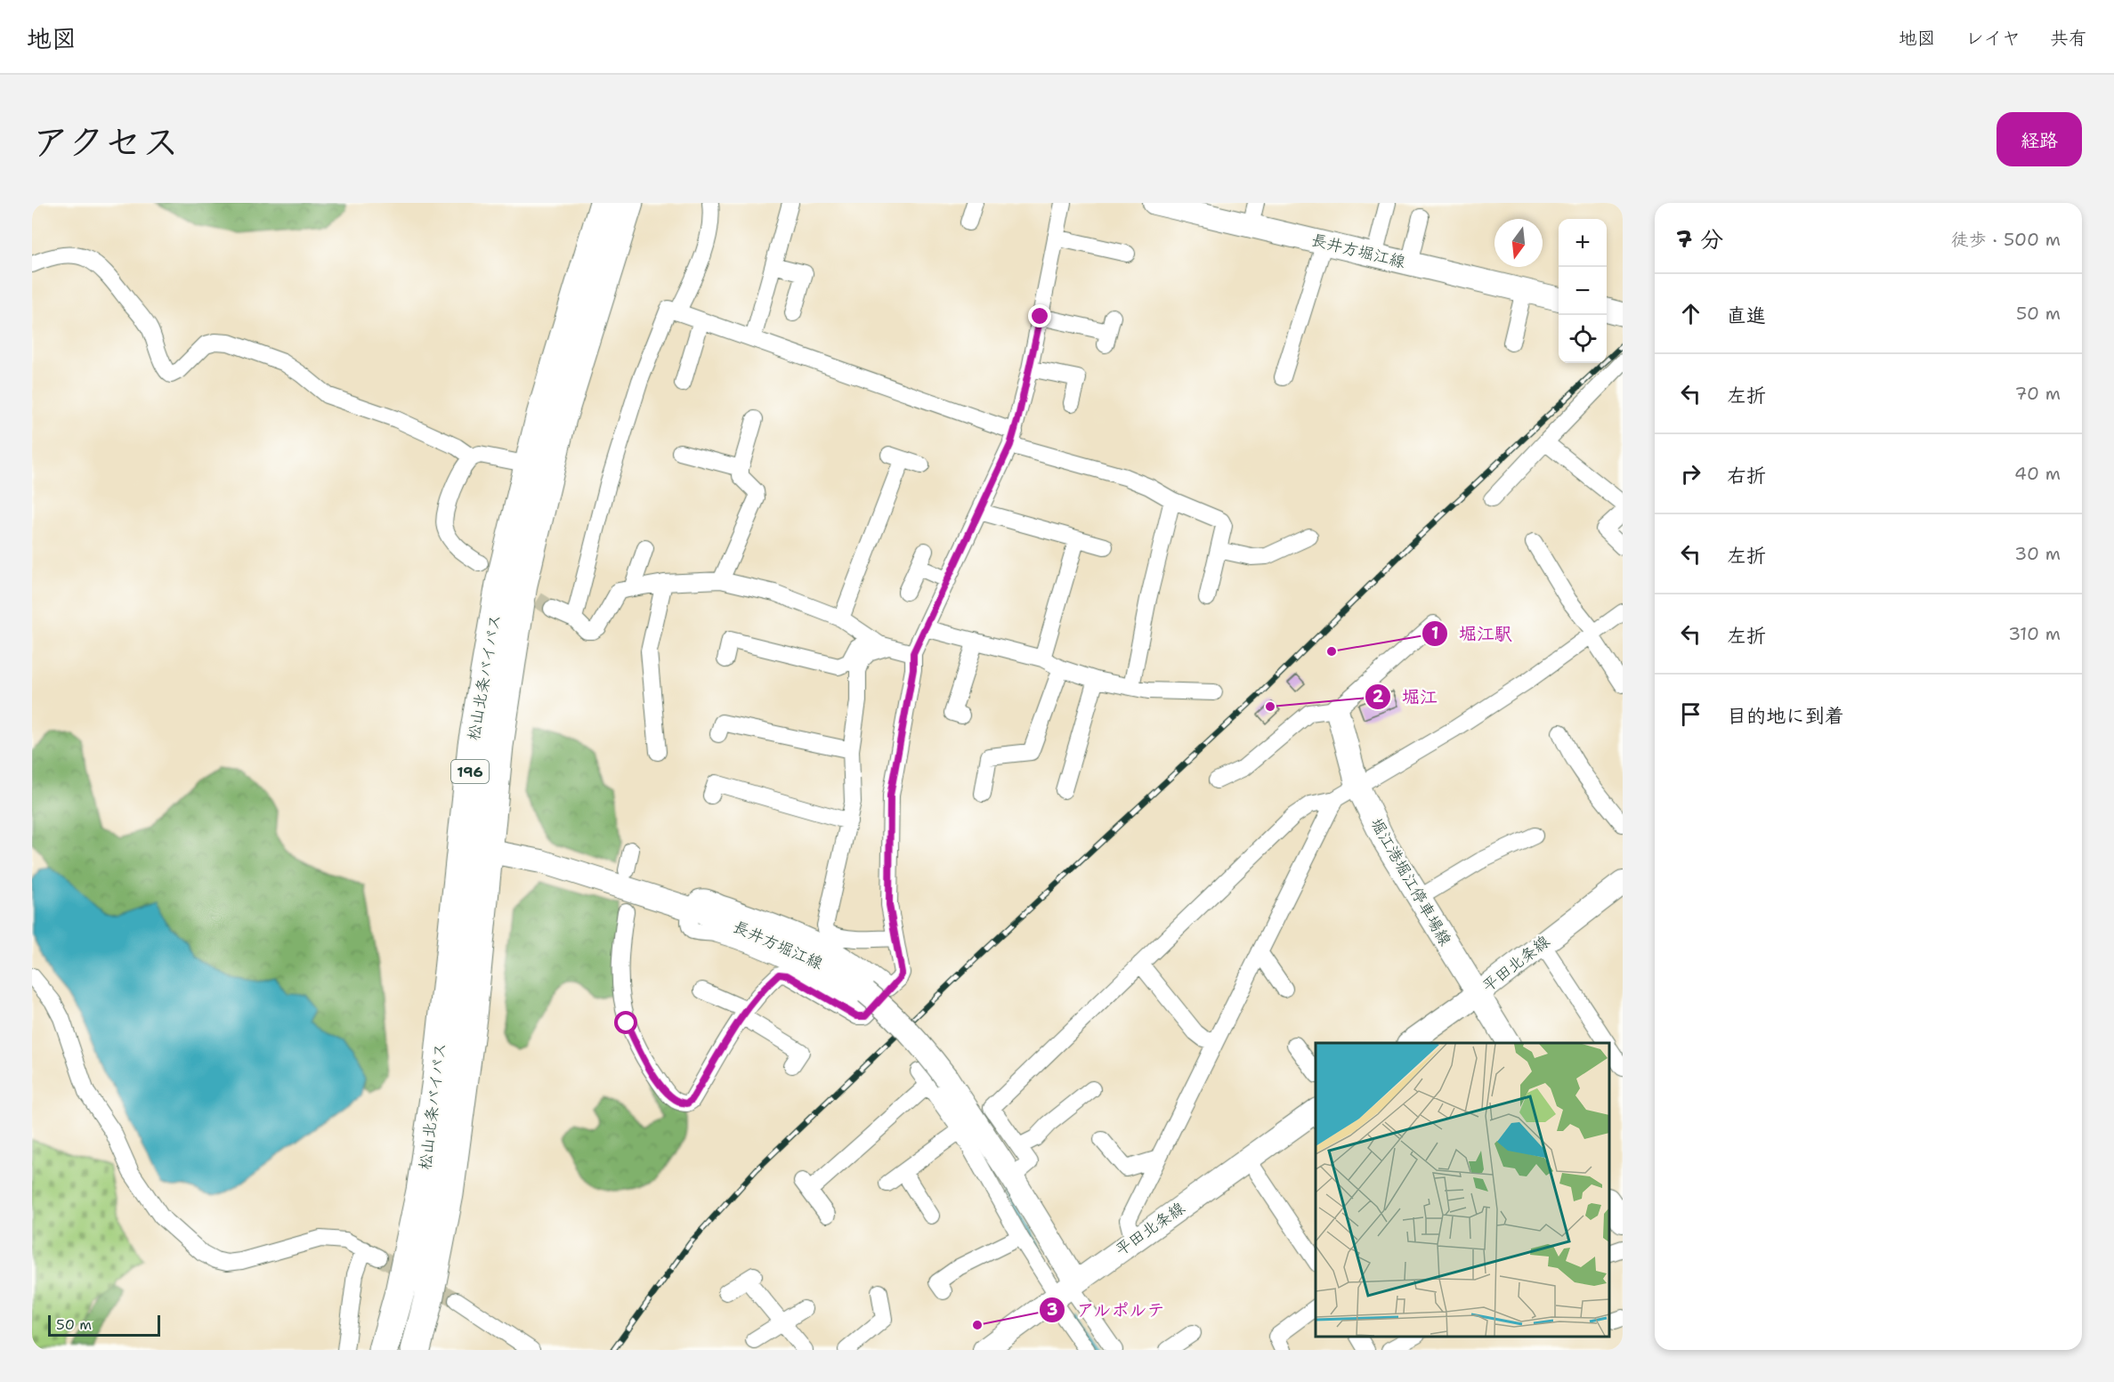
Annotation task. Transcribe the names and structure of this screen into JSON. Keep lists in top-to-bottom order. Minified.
{"streets":{"highway":["松山北条バイパス","196"],"main road":["長井方堀江線","堀江港堀江停車場線","平田北条線"]},"crossings":[["長井方堀江線","松山北条バイパス"],["長井方堀江線","平田北条線"],["堀江港堀江停車場線","平田北条線"]],"places":["堀江駅","堀江","アルポルテ"],"scale_bar":"50 m","north":"bottom","page":{"header":"地図","nav":["地図","レイヤ","共有"],"title":"アクセス","buttons":"経路","heading":["7 分","徒歩 · 500 m"],"map_buttons":["+","−"],"list":[["直進","50 m"],["左折","70 m"],["右折","40 m"],["左折","30 m"],["左折","310 m"],"目的地に到着"],"scale":"50 m"}}
